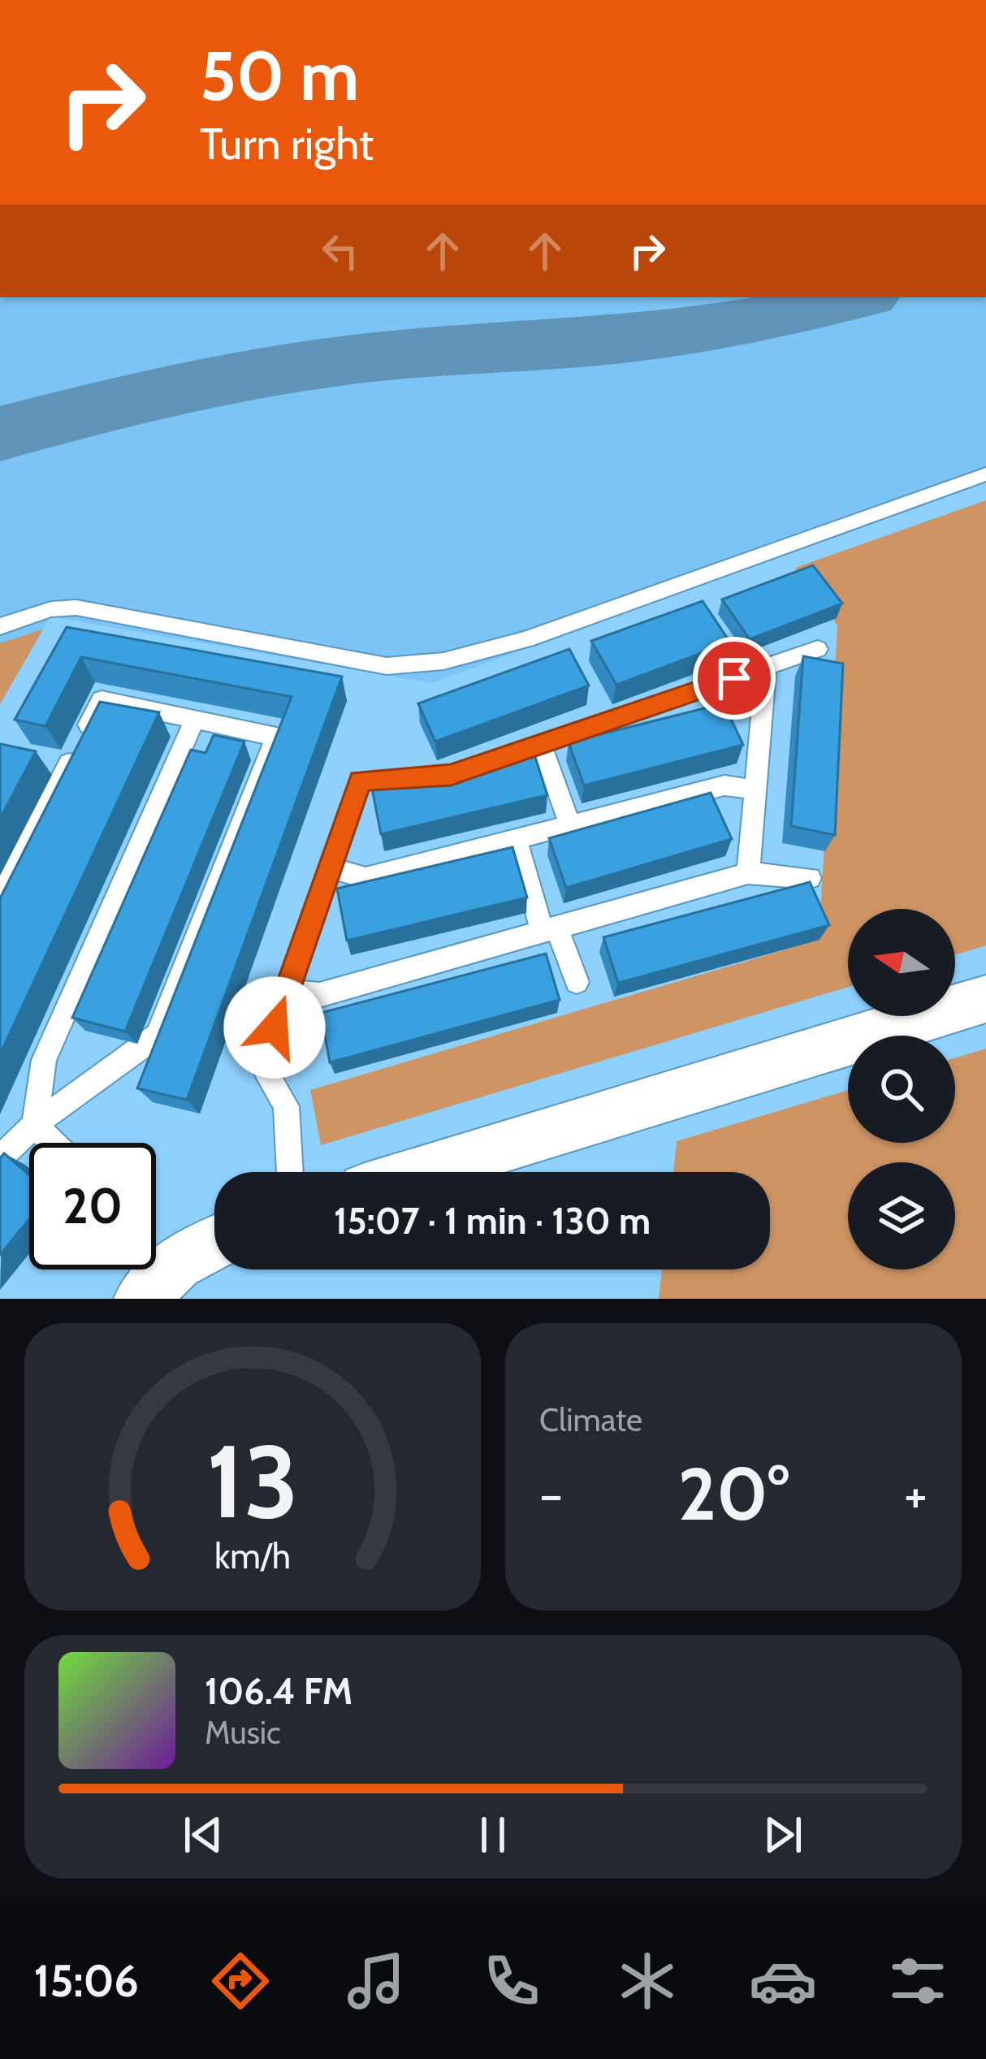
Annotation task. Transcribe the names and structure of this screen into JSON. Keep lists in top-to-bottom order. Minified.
{"north":"left","page":{"turn":["50 m","Turn right"],"limit":"20","trip":"15:07 · 1 min · 130 m","tile":"Climate","heat":["−","20°","+"],"song":["106.4 FM","Music"],"tabs":"15:06","gauge":["13","km/h"]}}
